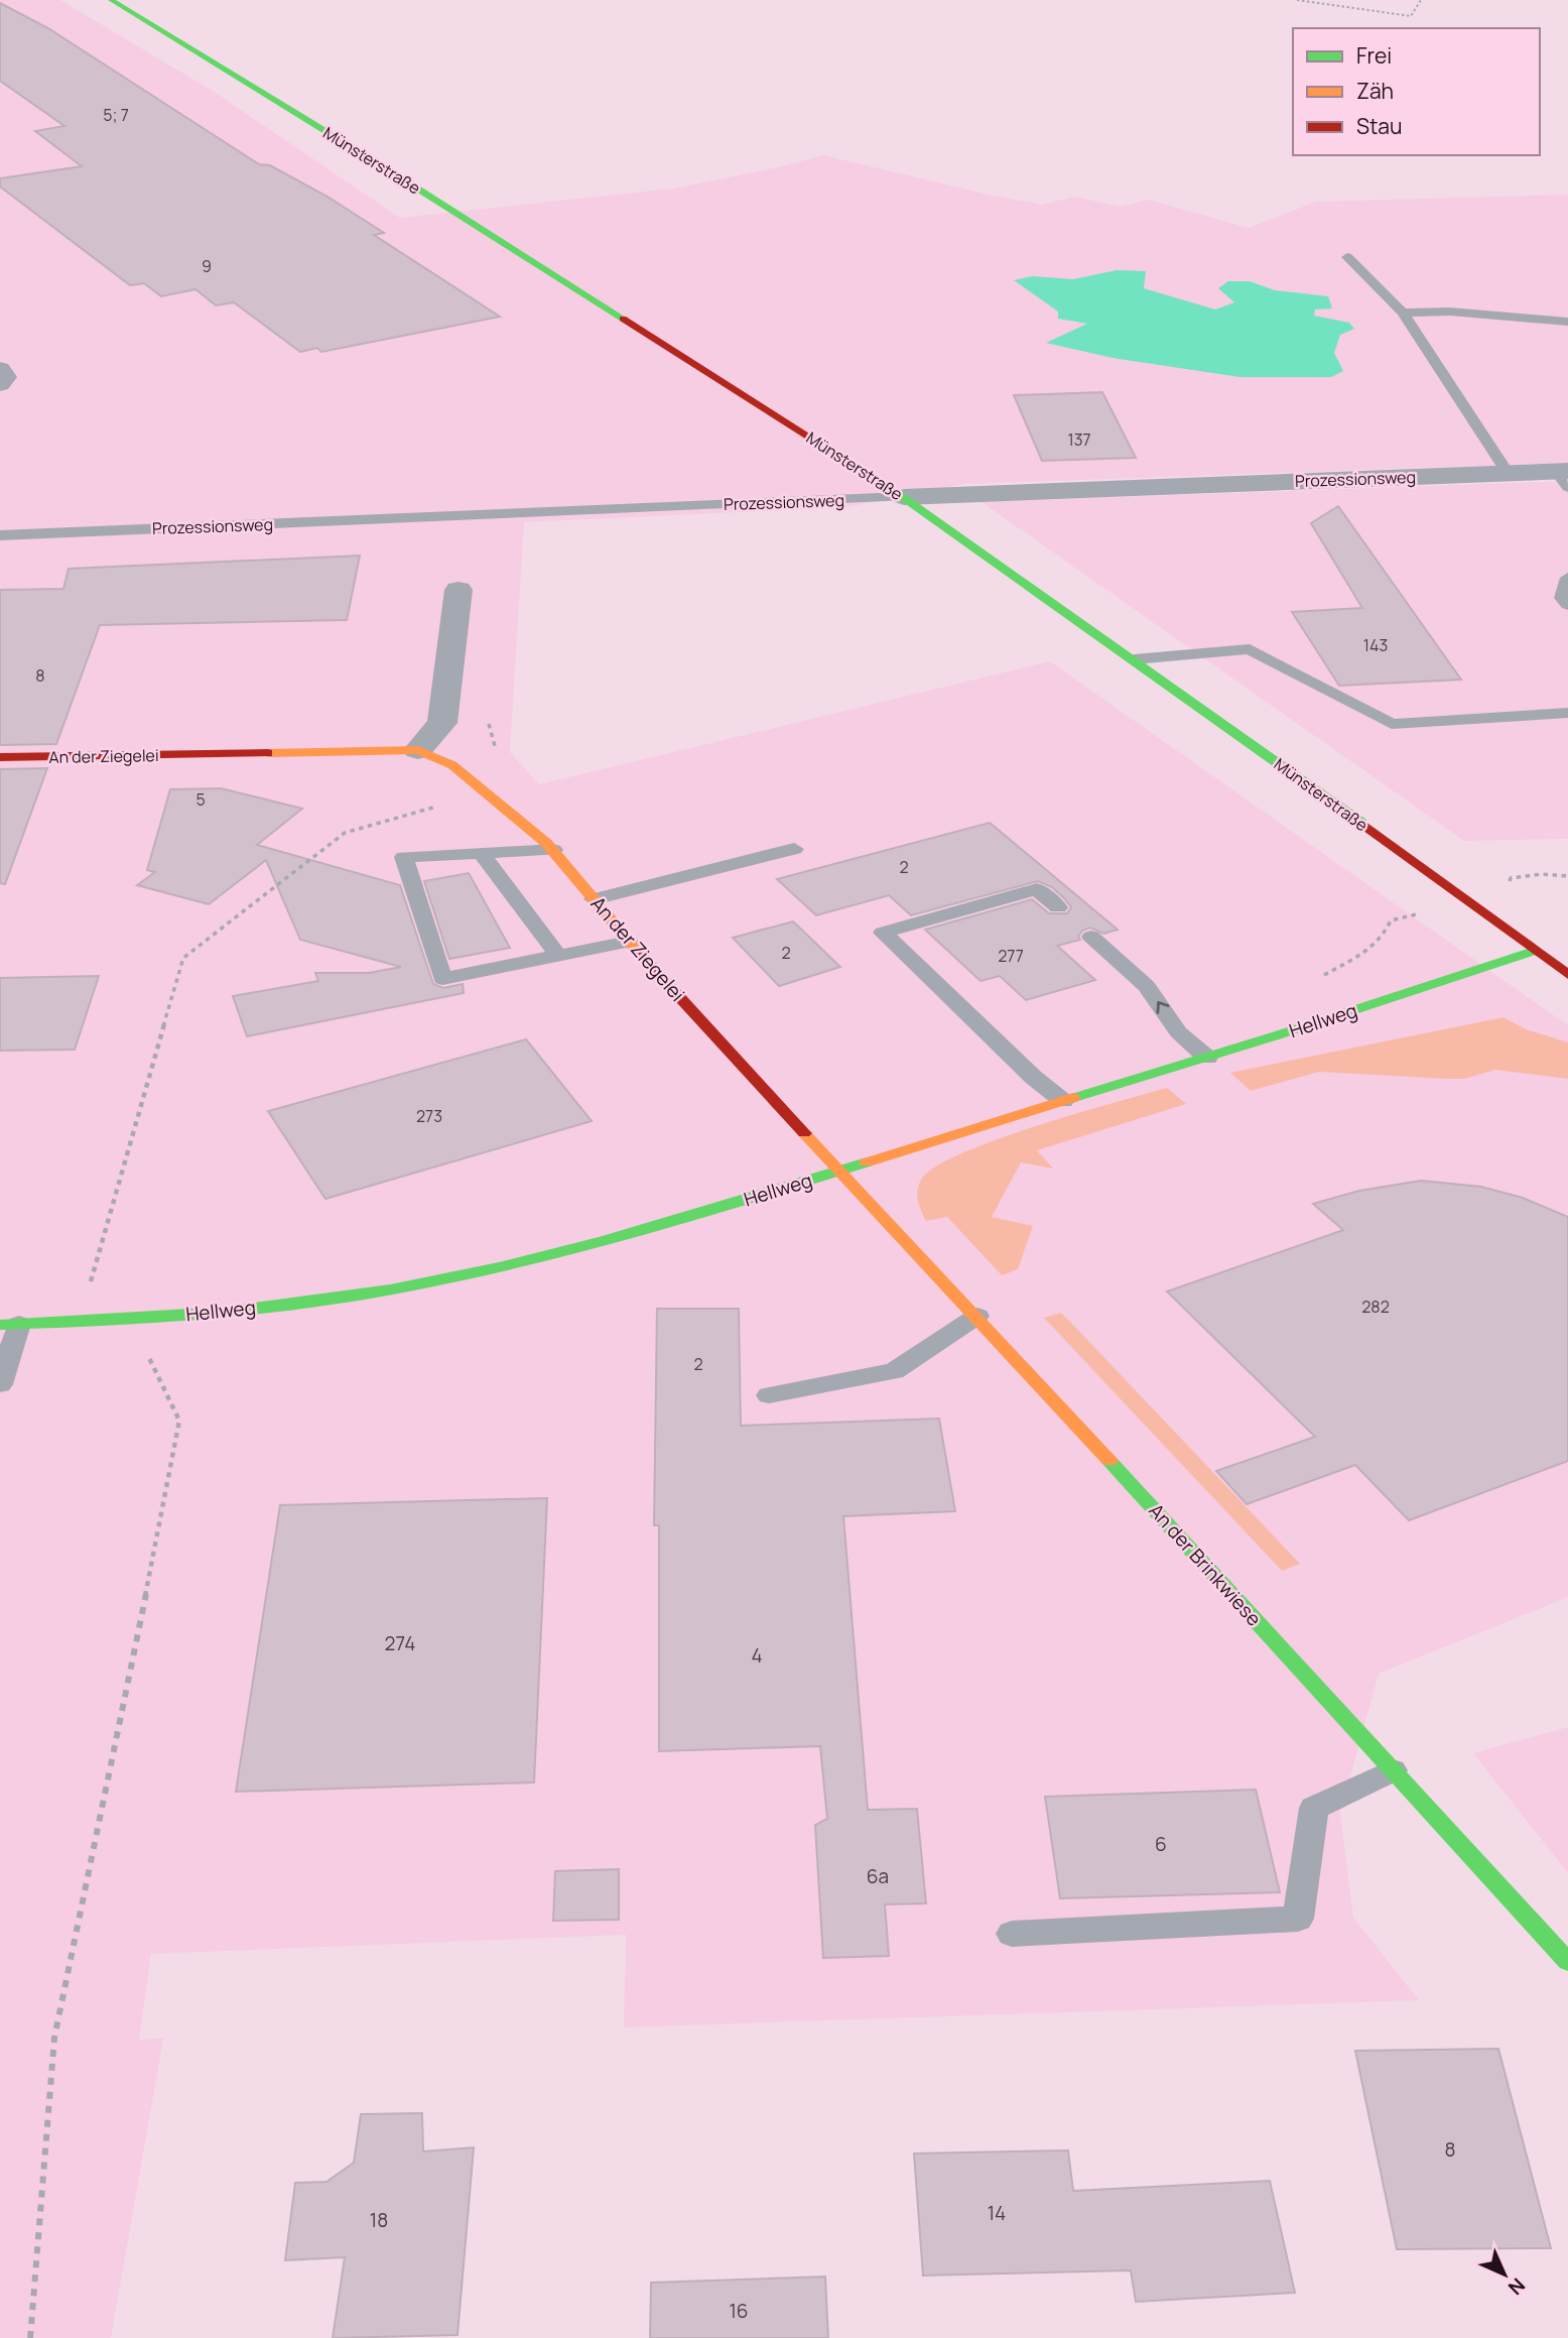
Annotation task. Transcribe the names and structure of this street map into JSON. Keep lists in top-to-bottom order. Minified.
{"streets":{"main road":["Münsterstraße","An der Ziegelei","Hellweg","An der Brinkwiese"],"street":["Prozessionsweg"]},"crossings":[["Münsterstraße","Prozessionsweg"],["Münsterstraße","Hellweg"],["An der Ziegelei","Hellweg"],["An der Ziegelei","An der Brinkwiese"],["Hellweg","An der Brinkwiese"]],"house_numbers":["5; 7","9","137","143","8","5","2","2","277","273","282","2","274","4","6","6a","8","14","18","16"],"legend":["Frei","Zäh","Stau"],"north":"bottom right"}
